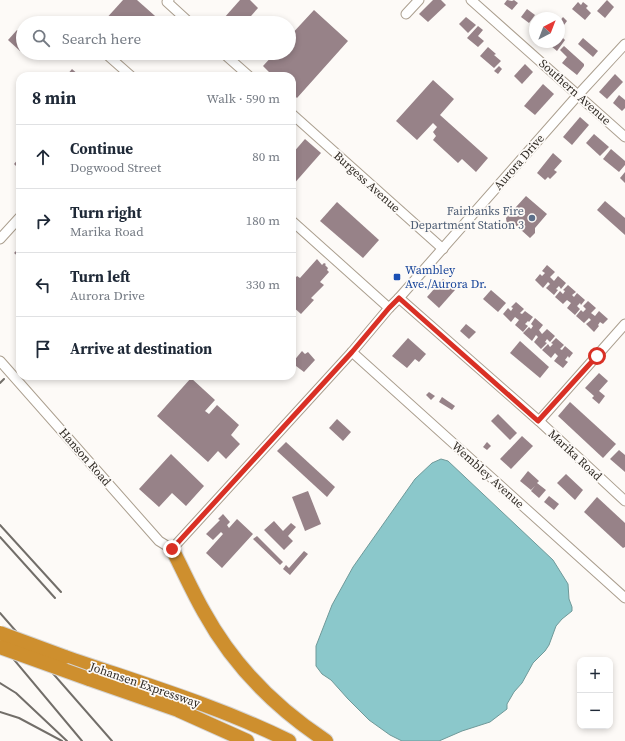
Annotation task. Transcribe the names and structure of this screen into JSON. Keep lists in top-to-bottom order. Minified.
{"streets":{"highway":["Johansen Expressway"],"street":["Southern Avenue","Aurora Drive","Burgess Avenue","Marika Road","Hanson Road","Wembley Avenue"]},"crossings":[["Southern Avenue","Aurora Drive"],["Aurora Drive","Burgess Avenue"],["Aurora Drive","Marika Road"],["Aurora Drive","Hanson Road"],["Aurora Drive","Wembley Avenue"]],"places":{"other":["Fairbanks Fire Department Station 3"],"transit":["Wambley Ave./Aurora Dr."]},"north":"top right","page":{"search":"Search here","heading":["8 min","Walk · 590 m"],"list":[["Continue","Dogwood Street","80 m"],["Turn right","Marika Road","180 m"],["Turn left","Aurora Drive","330 m"],"Arrive at destination"],"map_buttons":["+","−"]}}
